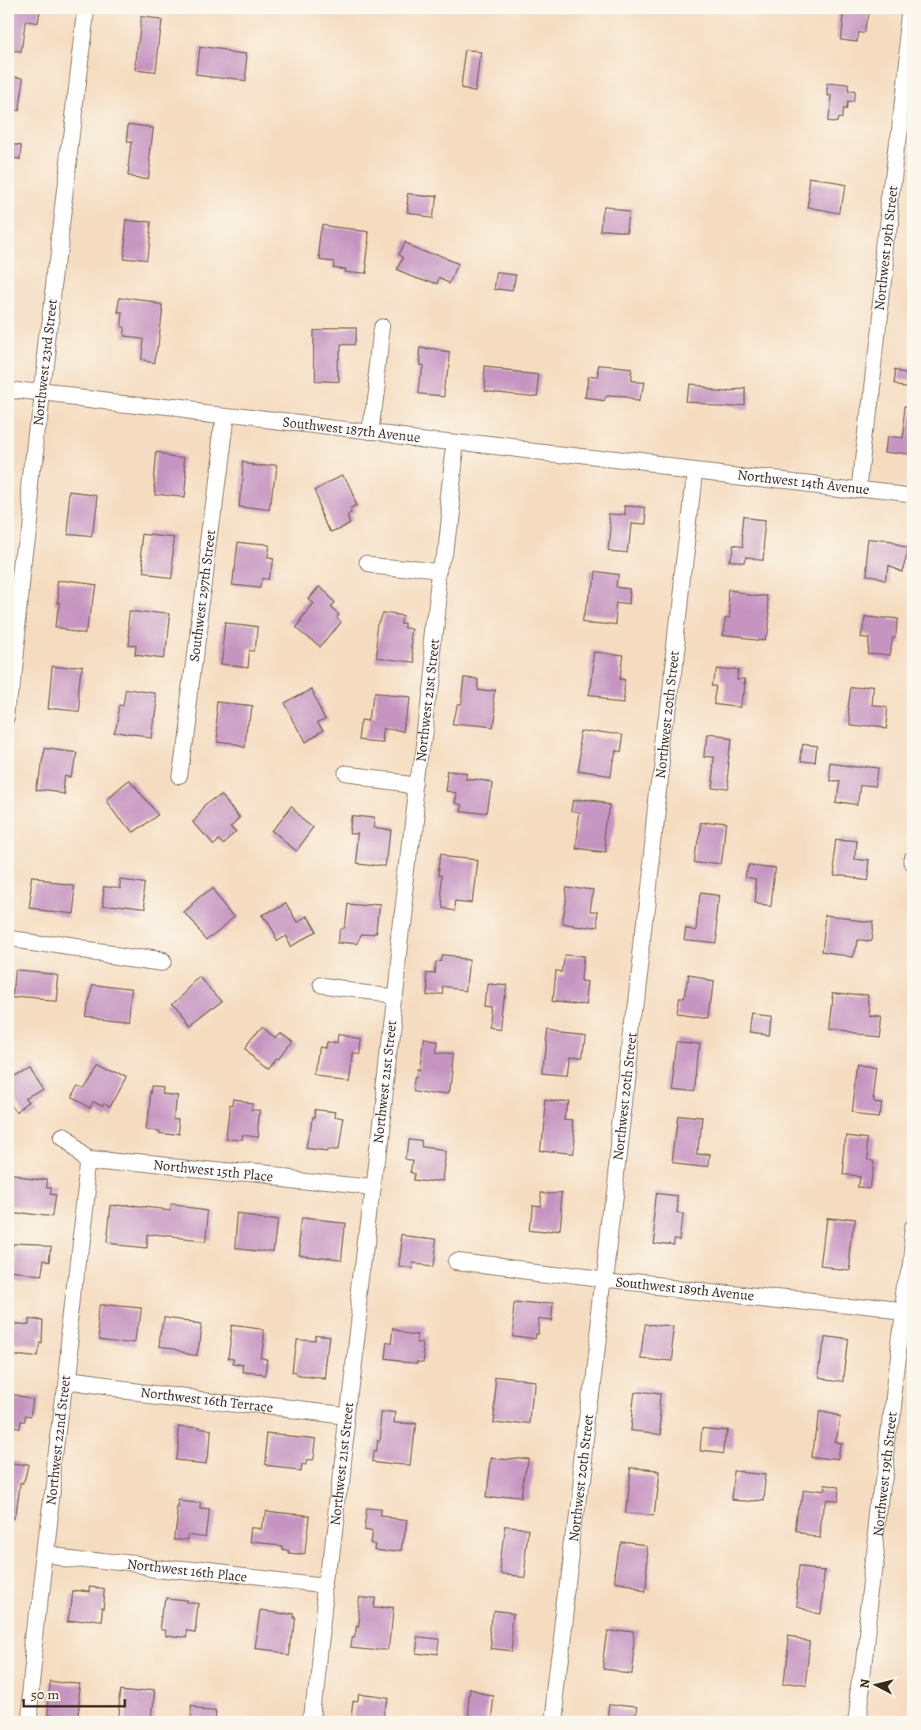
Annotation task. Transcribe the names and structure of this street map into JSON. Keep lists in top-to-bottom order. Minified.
{"streets":{"street":["Northwest 19th Street","Northwest 23rd Street","Southwest 187th Avenue","Northwest 14th Avenue","Southwest 297th Street","Northwest 21st Street","Northwest 20th Street","Northwest 15th Place","Southwest 189th Avenue","Northwest 16th Terrace","Northwest 22nd Street","Northwest 16th Place"]},"crossings":[["Northwest 19th Street","Northwest 14th Avenue"],["Northwest 19th Street","Southwest 189th Avenue"],["Northwest 23rd Street","Southwest 187th Avenue"],["Southwest 187th Avenue","Northwest 14th Avenue"],["Southwest 187th Avenue","Southwest 297th Street"],["Southwest 187th Avenue","Northwest 21st Street"],["Southwest 187th Avenue","Northwest 20th Street"],["Northwest 14th Avenue","Northwest 20th Street"],["Northwest 21st Street","Northwest 15th Place"],["Northwest 21st Street","Northwest 16th Terrace"],["Northwest 21st Street","Northwest 16th Place"],["Northwest 20th Street","Southwest 189th Avenue"],["Northwest 15th Place","Northwest 22nd Street"],["Northwest 16th Terrace","Northwest 22nd Street"],["Northwest 22nd Street","Northwest 16th Place"]],"scale_bar":"50 m","north":"left"}
